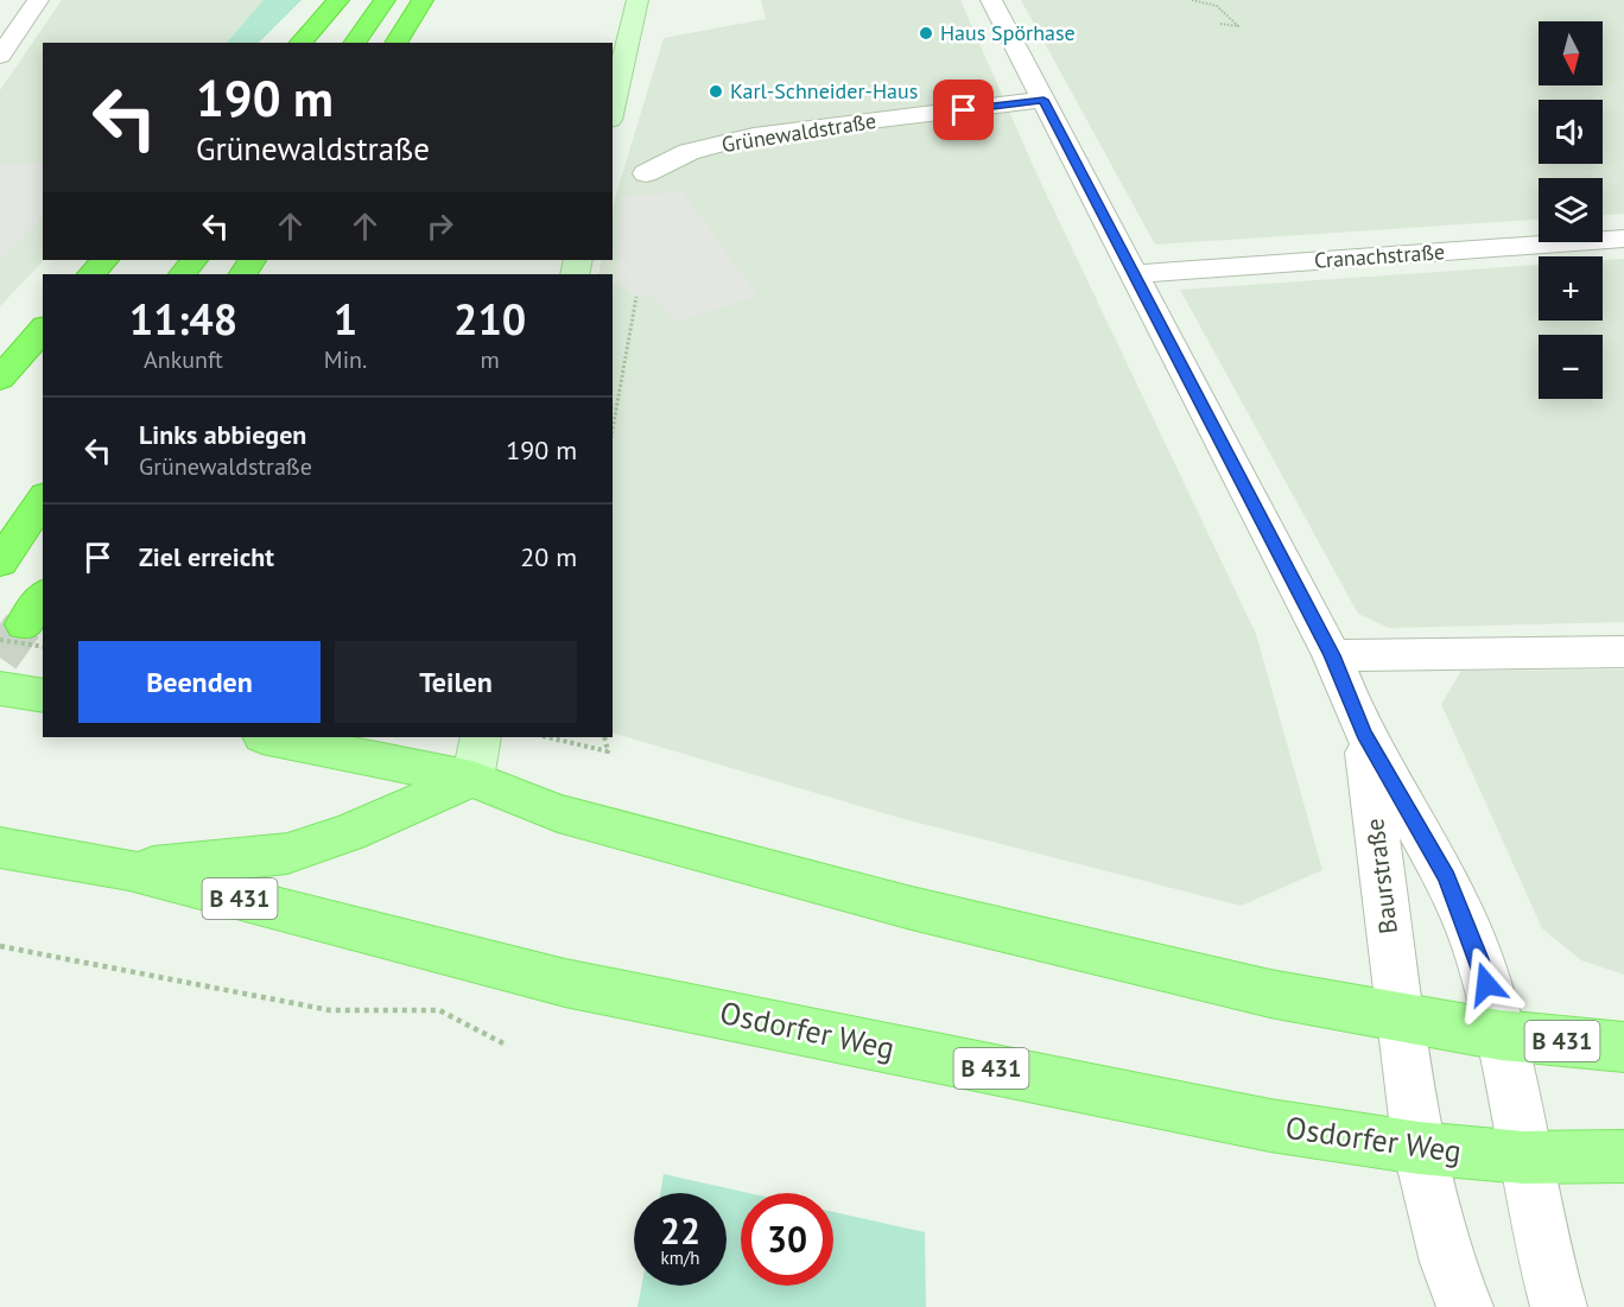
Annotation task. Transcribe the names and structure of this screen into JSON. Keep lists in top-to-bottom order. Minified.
{"streets":{"main road":["B 431","Osdorfer Weg"],"street":["Grünewaldstraße","Cranachstraße","Baurstraße"]},"crossings":[["Grünewaldstraße","Baurstraße"],["Cranachstraße","Baurstraße"],["Baurstraße","B 431"],["Baurstraße","Osdorfer Weg"]],"places":["Haus Spörhase","Karl-Schneider-Haus"],"north":"bottom","page":{"map_buttons":["+","−"],"turn":["190 m","Grünewaldstraße"],"eta":["11:48","Ankunft","1","Min.","210","m"],"list":[{"name":"Links abbiegen","note":"Grünewaldstraße","value":"190 m"},{"name":"Ziel erreicht","value":"20 m"}],"buttons":["Beenden","Teilen"],"speed":"22 km/h","limit":"30"}}
